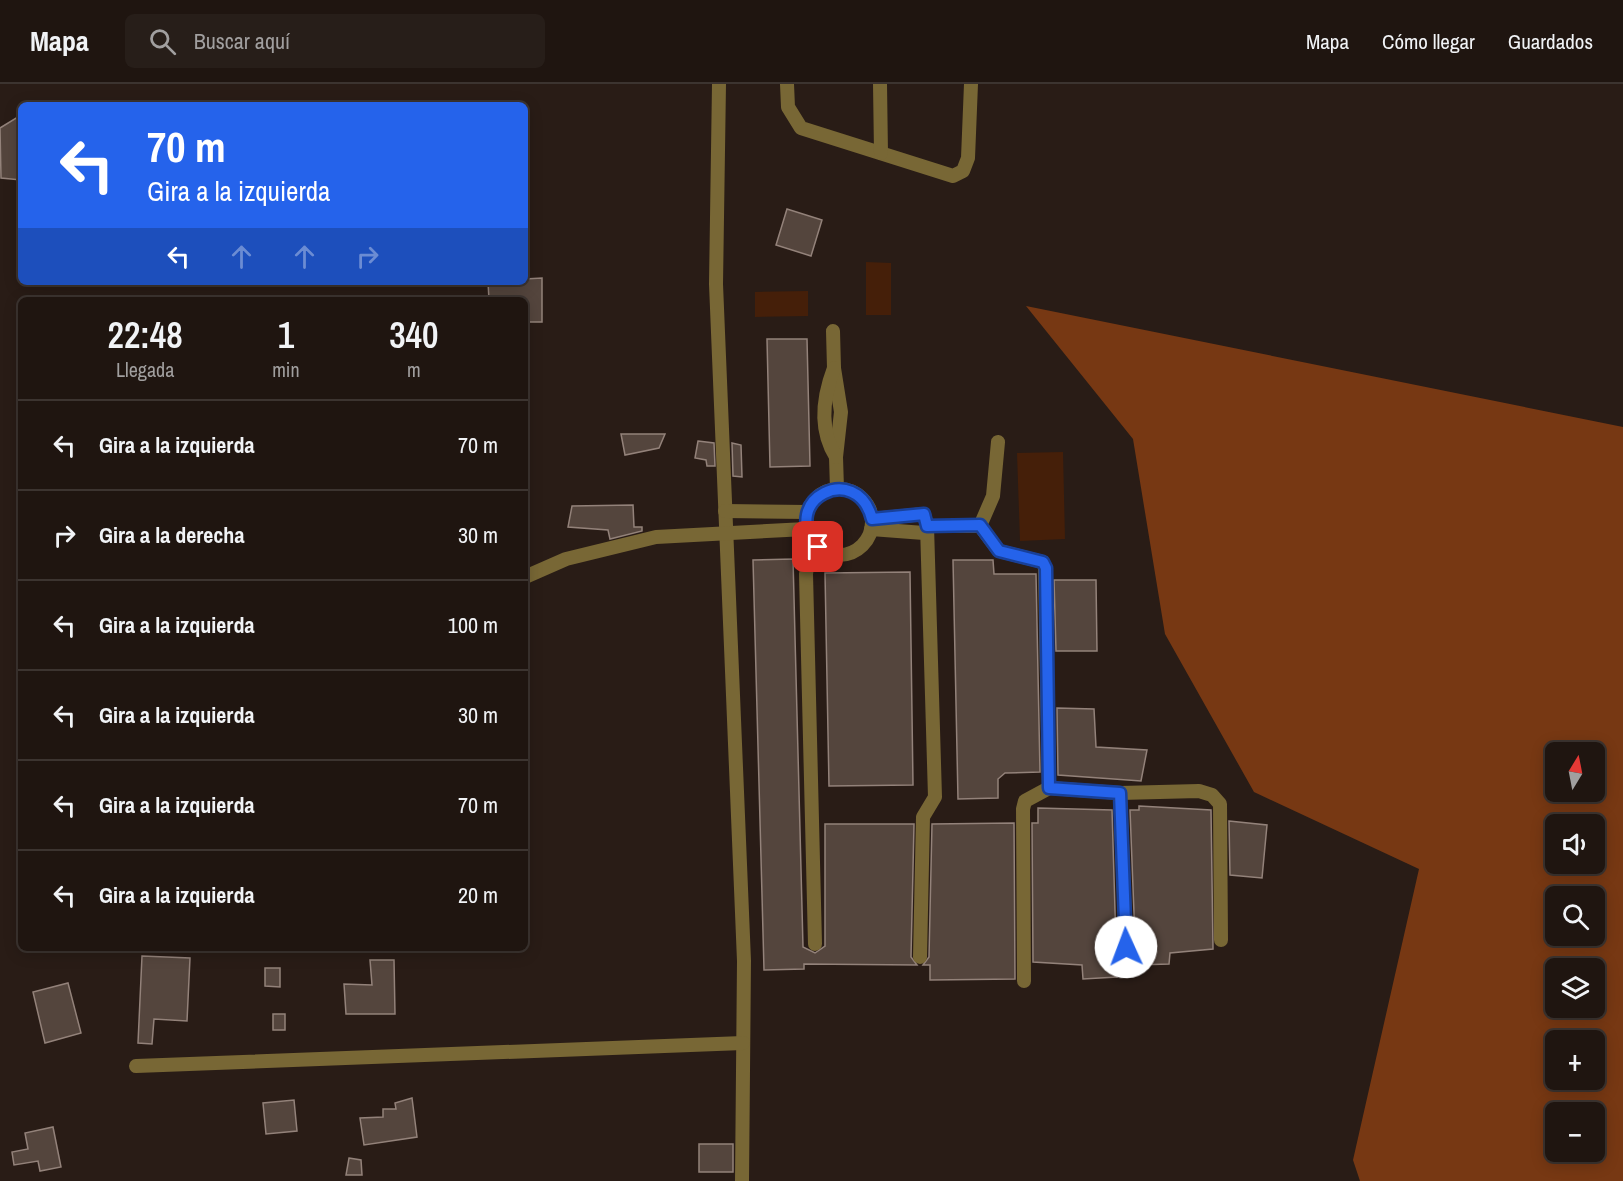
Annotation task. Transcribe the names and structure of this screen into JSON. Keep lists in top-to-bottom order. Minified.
{"north":"top","page":{"header":"Mapa","search":"Buscar aquí","nav":["Mapa","Cómo llegar","Guardados"],"turn":["70 m","Gira a la izquierda"],"eta":["22:48","Llegada","1","min","340","m"],"list":[{"name":"Gira a la izquierda","value":"70 m"},{"name":"Gira a la derecha","value":"30 m"},{"name":"Gira a la izquierda","value":"100 m"},{"name":"Gira a la izquierda","value":"30 m"},{"name":"Gira a la izquierda","value":"70 m"},{"name":"Gira a la izquierda","value":"20 m"}],"map_buttons":["+","−"]}}
